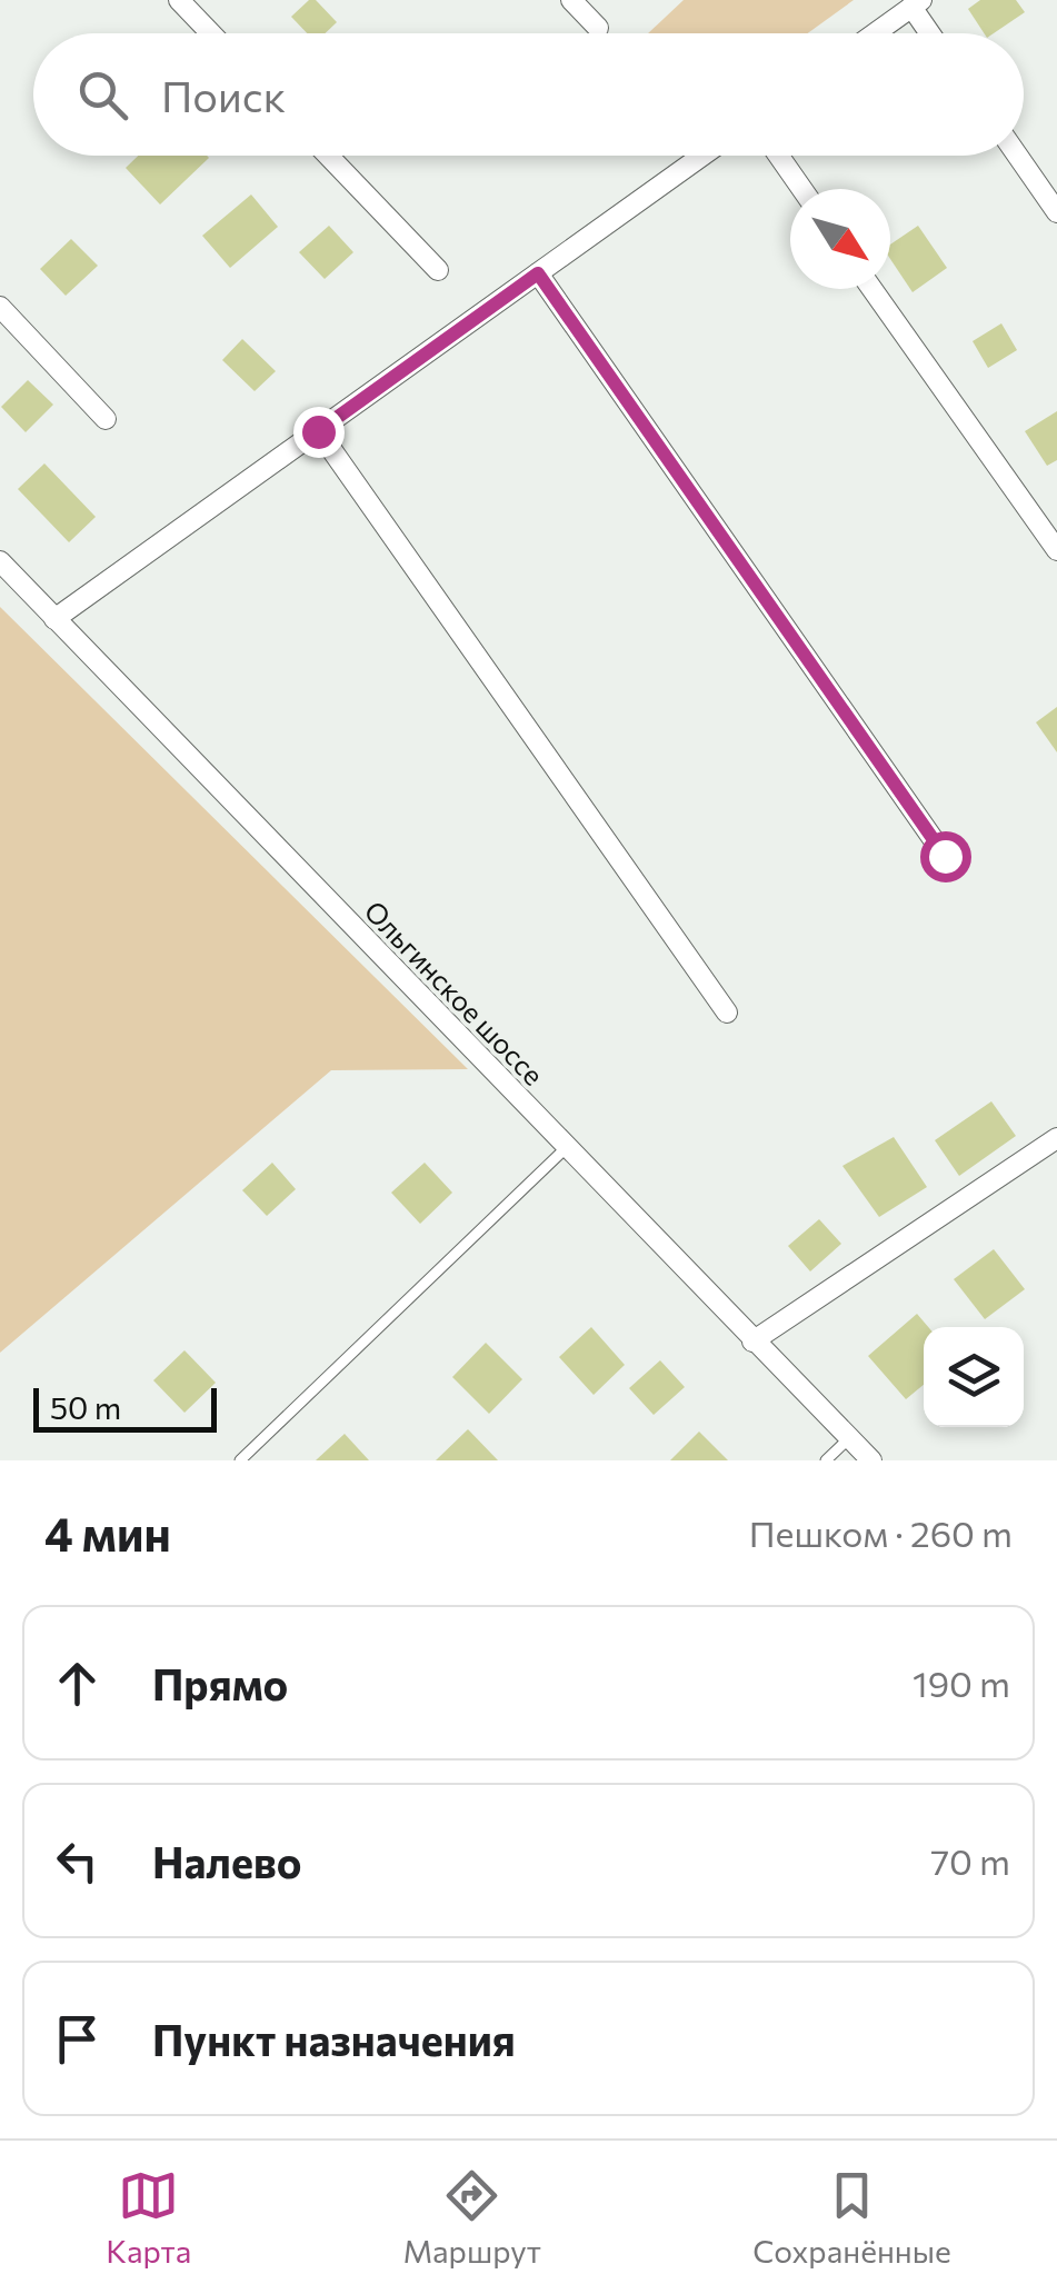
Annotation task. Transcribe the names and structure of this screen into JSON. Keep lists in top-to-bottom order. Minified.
{"streets":{"street":["Ольгинское шоссе"]},"scale_bar":"50 m","north":"bottom right","page":{"search":"Поиск","scale":"50 m","heading":["4 мин","Пешком · 260 m"],"list":[["Прямо","190 m"],["Налево","70 m"],"Пункт назначения"],"nav":["Карта","Маршрут","Сохранённые"]}}
